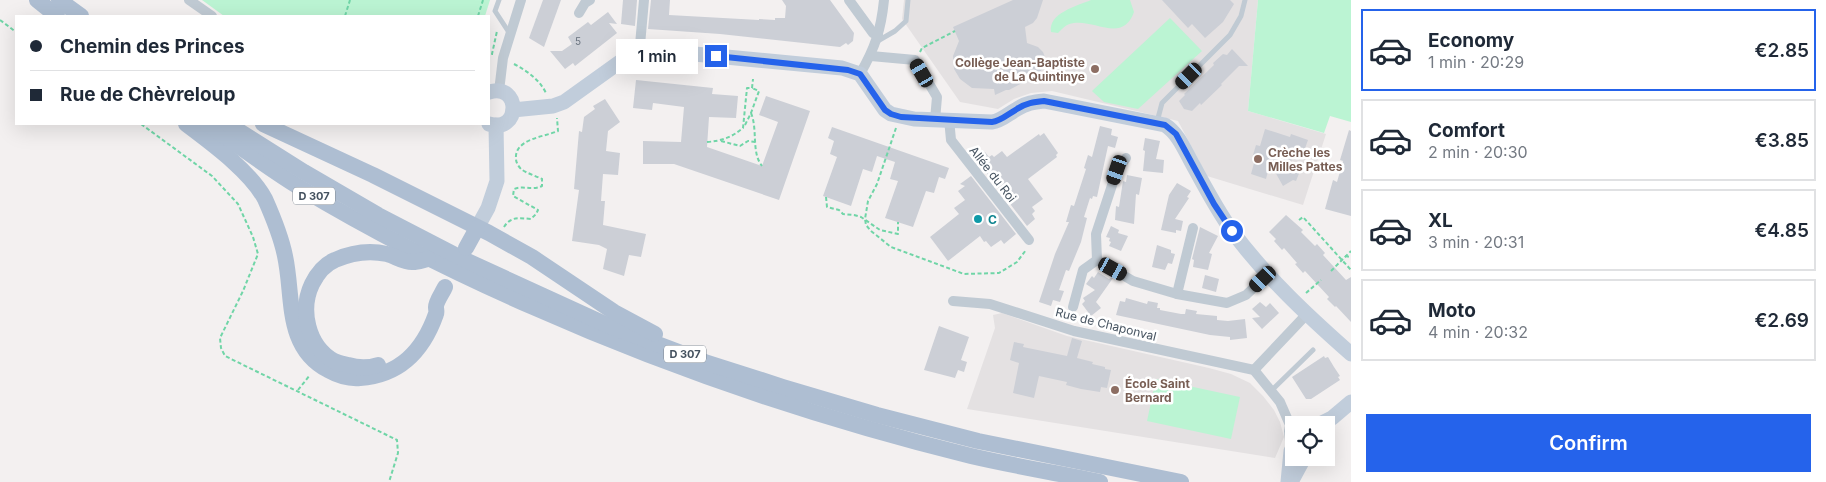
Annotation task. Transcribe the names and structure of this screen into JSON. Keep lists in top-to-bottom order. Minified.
{"streets":{"main road":["D 307"],"street":["Allée du Roi","Rue de Chaponval"]},"places":["Collège Jean-Baptiste de La Quintinye","Crèche les Milles Pattes","C","École Saint Bernard"],"house_numbers":["5"],"page":{"list":[{"name":"Economy","note":"1 min · 20:29","value":"€2.85"},{"name":"Comfort","note":"2 min · 20:30","value":"€3.85"},{"name":"XL","note":"3 min · 20:31","value":"€4.85"},{"name":"Moto","note":"4 min · 20:32","value":"€2.69"}],"banner":["Chemin des Princes","Rue de Chèvreloup"],"bubble":"1 min","buttons":"Confirm"}}
